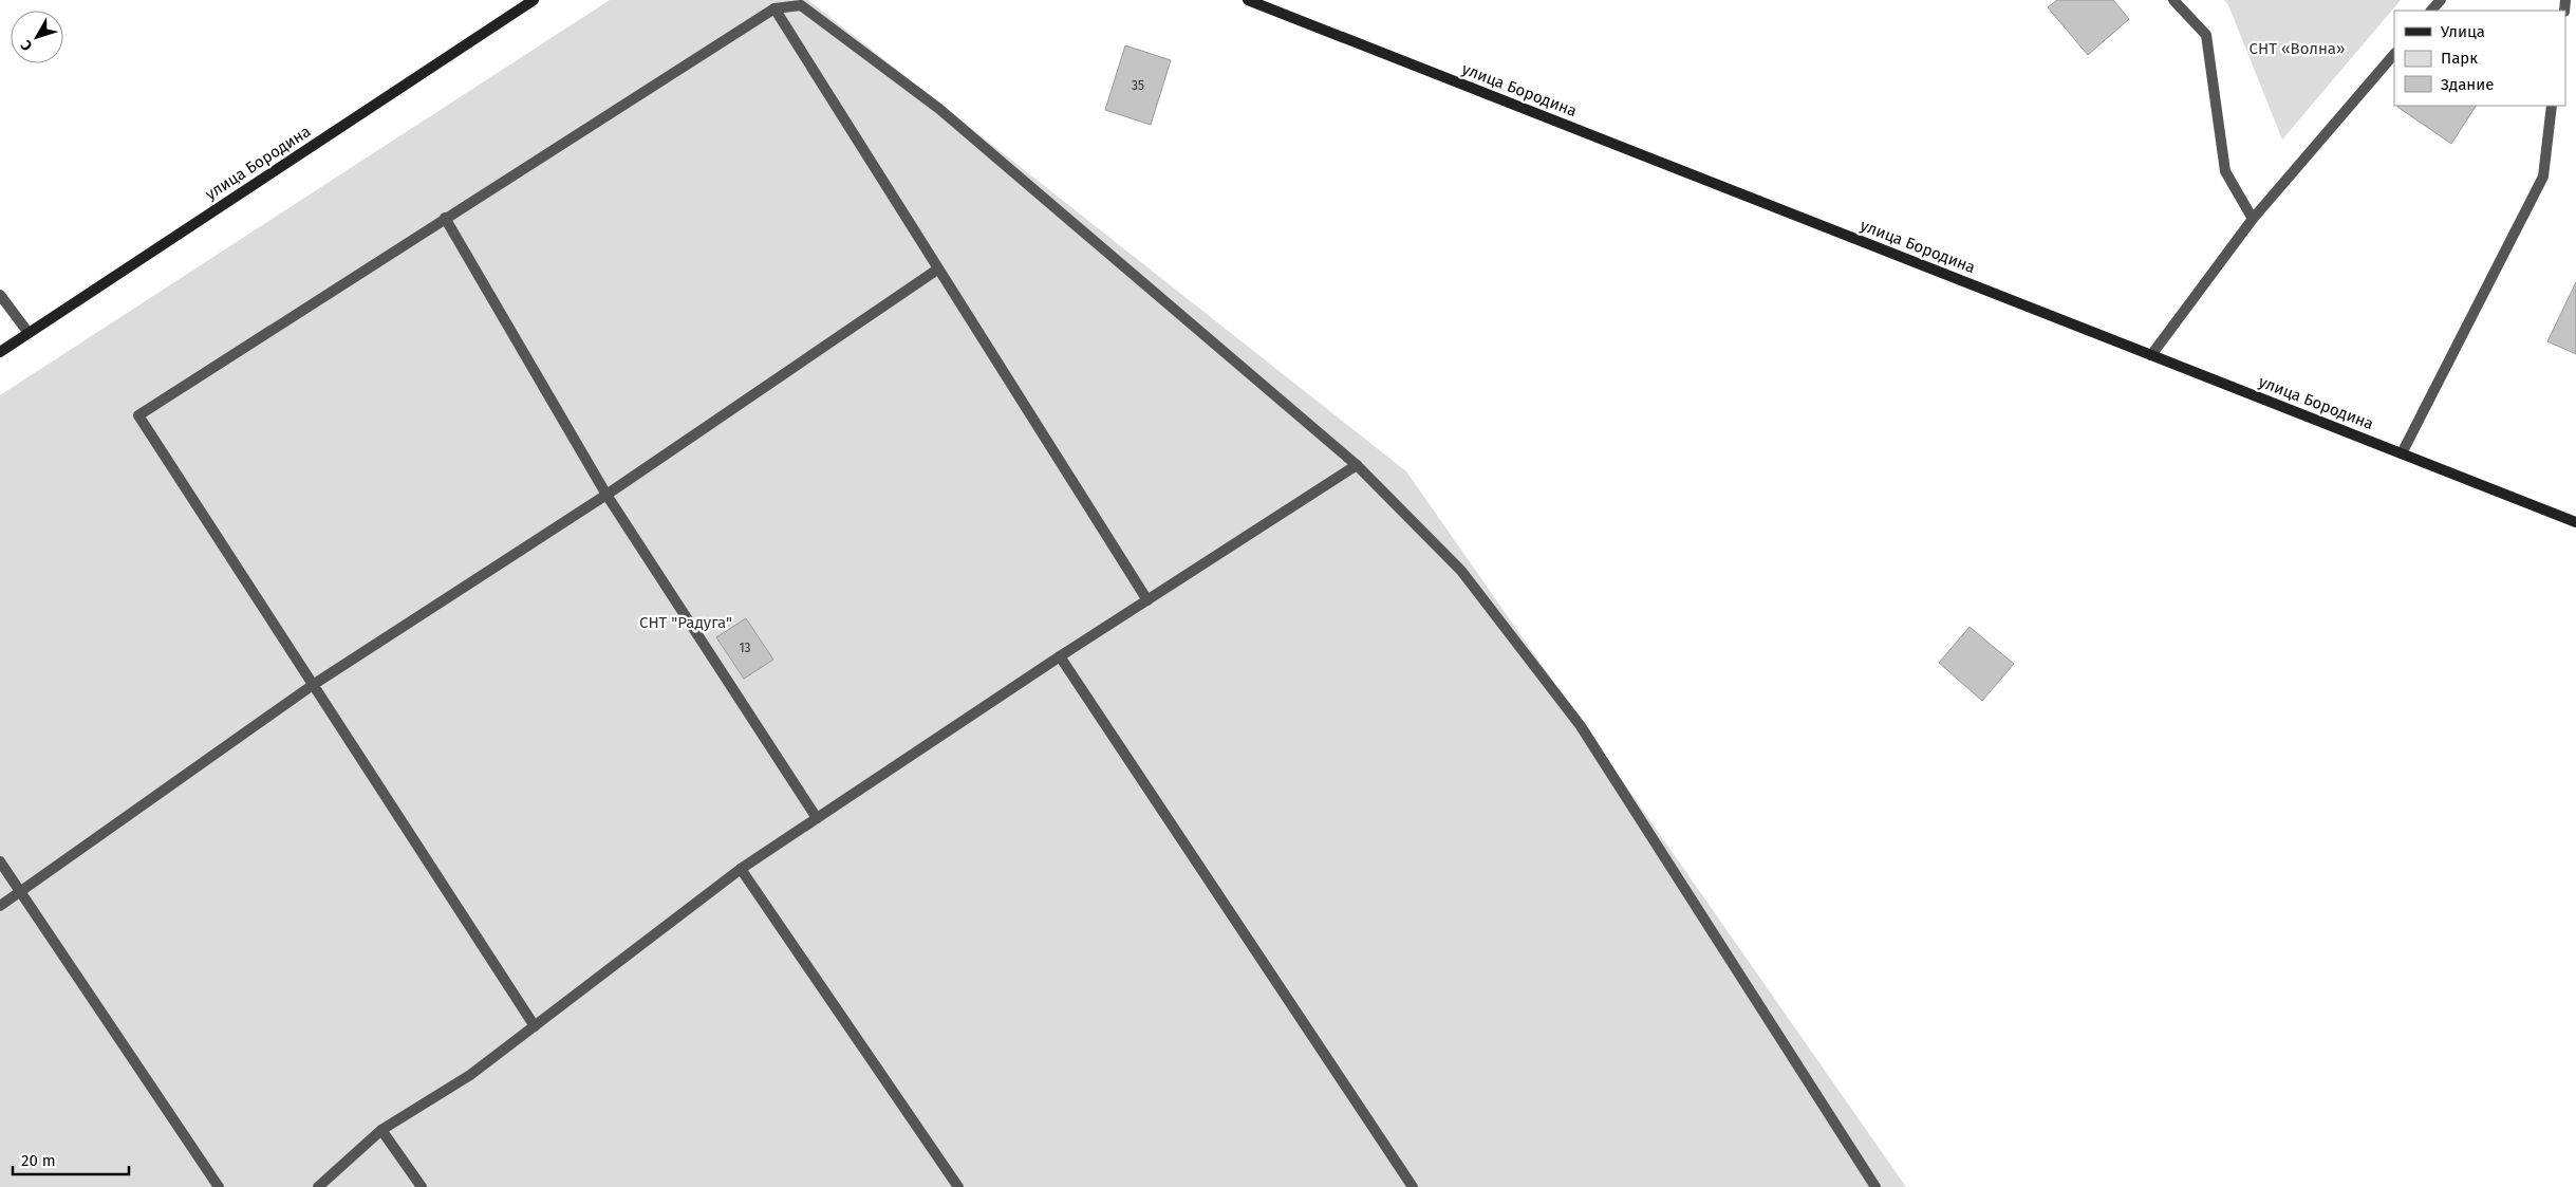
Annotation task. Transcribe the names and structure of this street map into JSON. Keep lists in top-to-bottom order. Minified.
{"streets":{"main road":["улица Бородина"]},"parks":["СНТ «Волна»","СНТ \"Радуга\""],"house_numbers":["35","13"],"legend":["Улица","Парк","Здание"],"scale_bar":"20 m","north":"bottom left"}
